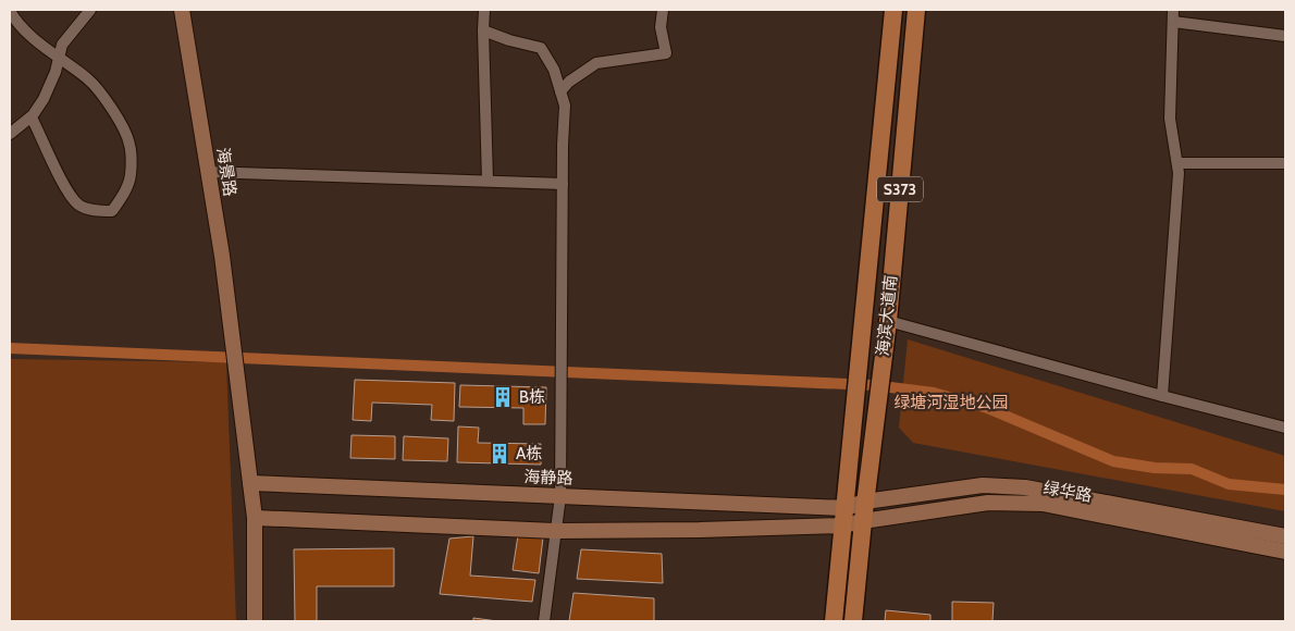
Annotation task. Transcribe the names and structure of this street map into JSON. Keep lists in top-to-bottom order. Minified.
{"streets":{"main road":["S373","海滨大道南"],"street":["海景路","海静路","绿华路"]},"crossings":[["海景路","海静路"],["海滨大道南","海静路"],["海滨大道南","绿华路"],["海静路","绿华路"]],"parks":["绿塘河湿地公园"],"places":{"building":["B栋","A栋"]}}
